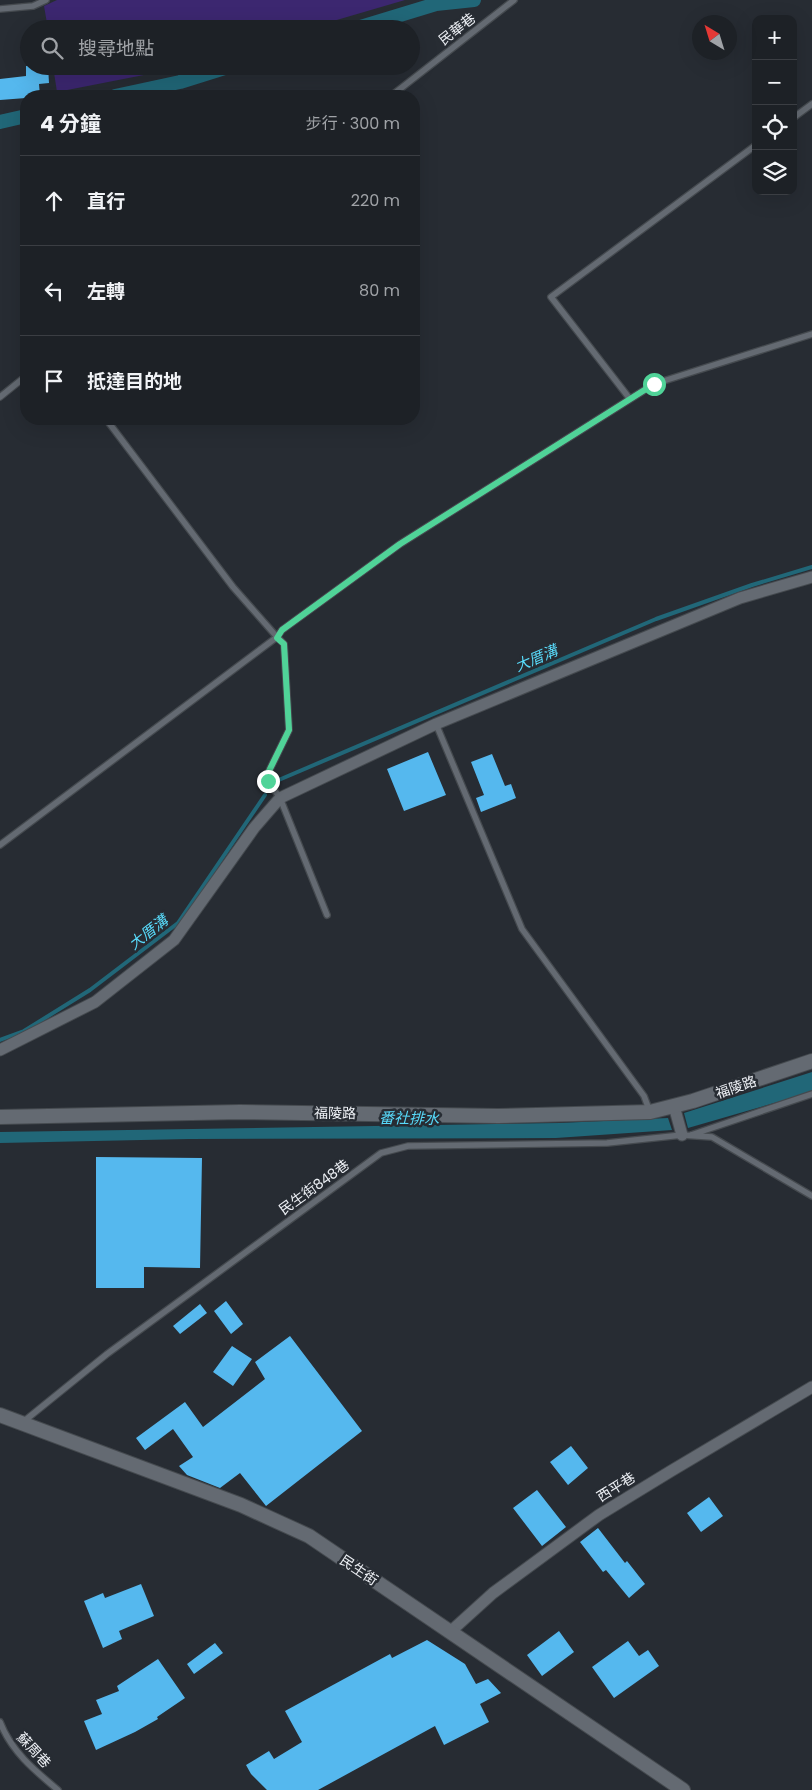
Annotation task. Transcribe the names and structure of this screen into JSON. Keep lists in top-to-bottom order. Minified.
{"streets":{"street":["福陵路","西平巷","民生街"],"lane":["民華巷","民生街848巷","蘇周巷"]},"crossings":[["民生街848巷","民生街"],["西平巷","民生街"]],"water":["大厝溝","番社排水"],"north":"top left","page":{"map_buttons":["+","−"],"search":"搜尋地點","heading":["4 分鐘","步行 · 300 m"],"list":[["直行","220 m"],["左轉","80 m"],"抵達目的地"]}}
